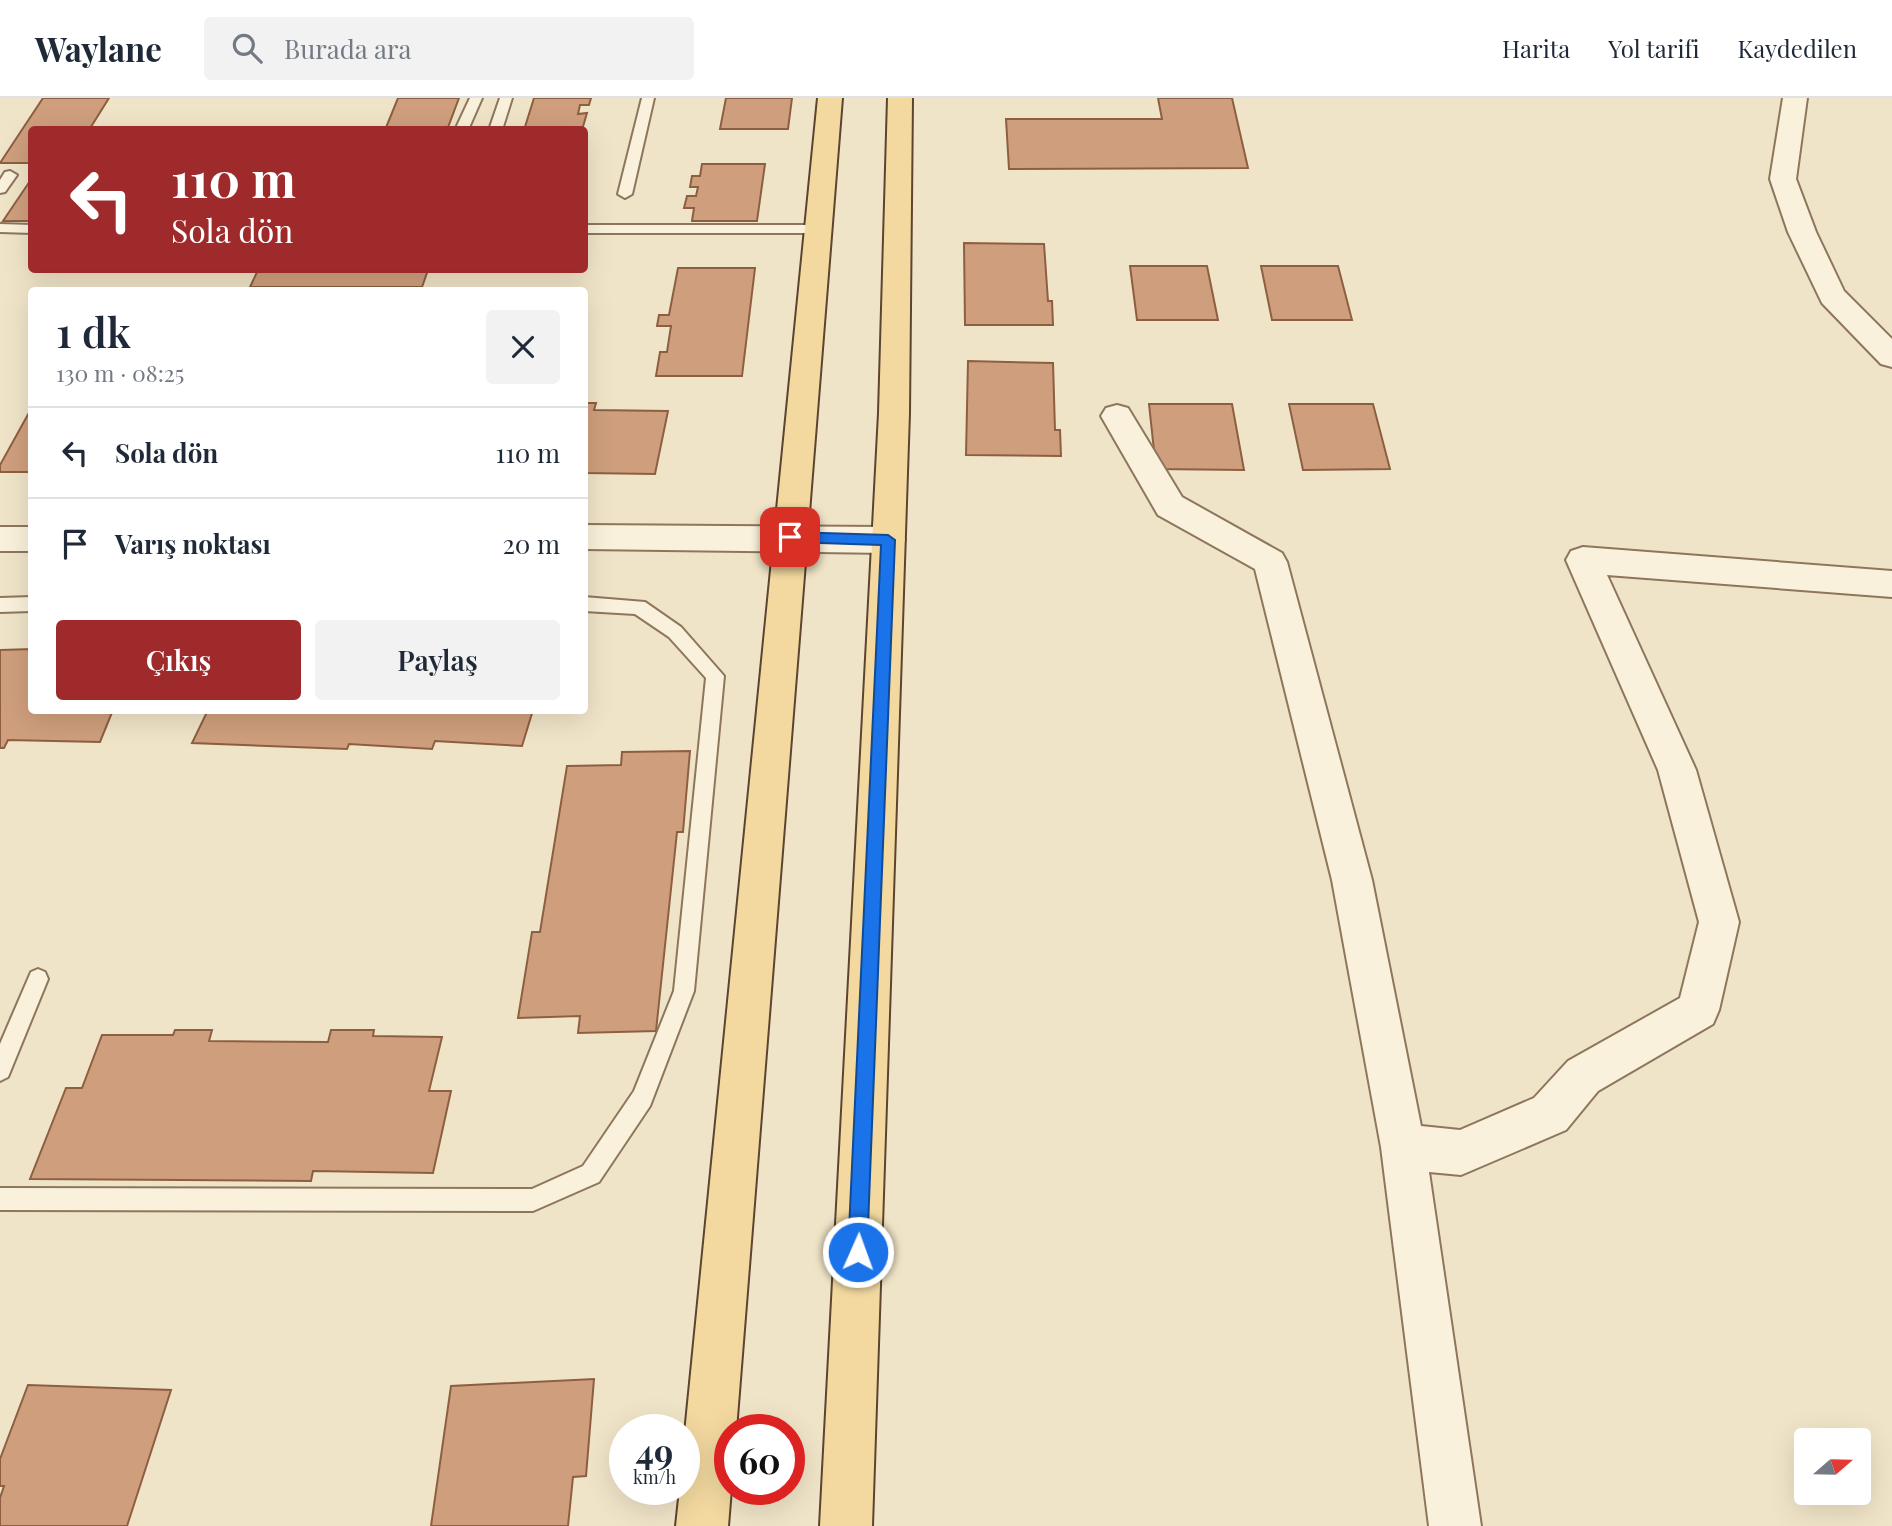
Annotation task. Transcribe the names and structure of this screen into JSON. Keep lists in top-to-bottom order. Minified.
{"north":"right","page":{"header":"Waylane","search":"Burada ara","nav":["Harita","Yol tarifi","Kaydedilen"],"turn":["110 m","Sola dön"],"heading":["1 dk","130 m · 08:25"],"list":[{"name":"Sola dön","value":"110 m"},{"name":"Varış noktası","value":"20 m"}],"buttons":["Çıkış","Paylaş"],"speed":"49 km/h","limit":"60"}}
